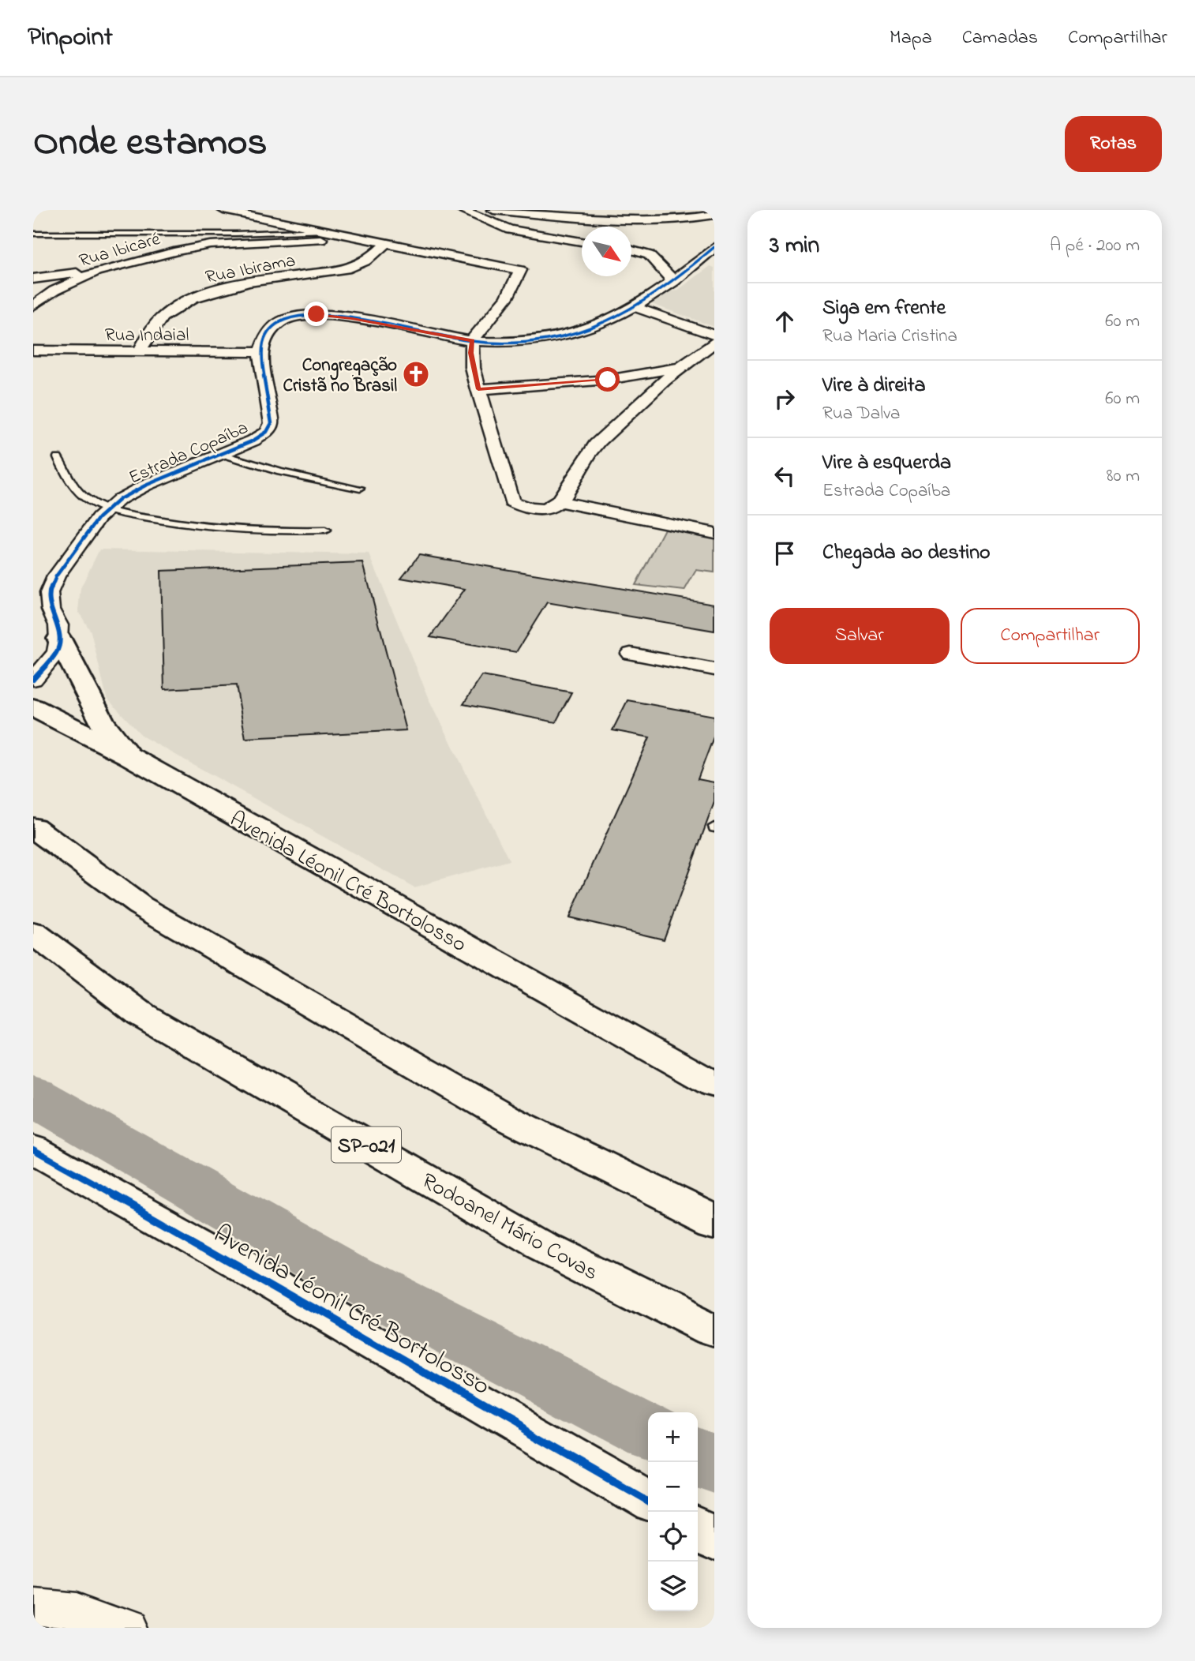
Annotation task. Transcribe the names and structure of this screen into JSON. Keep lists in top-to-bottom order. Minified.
{"streets":{"main road":["Avenida Léonil Cré Bortolosso","SP-021","Rodoanel Mário Covas"],"street":["Rua Ibicaré","Rua Ibirama","Rua Indaial","Estrada Copaíba"]},"crossings":[["Rua Ibirama","Rua Indaial"],["Rua Indaial","Estrada Copaíba"]],"places":{"church":["Congregação Cristã no Brasil"]},"north":"bottom right","page":{"header":"Pinpoint","nav":["Mapa","Camadas","Compartilhar"],"title":"Onde estamos","buttons":["Rotas",["Salvar","Compartilhar"]],"heading":["3 min","A pé · 200 m"],"list":[["Siga em frente","Rua Maria Cristina","60 m"],["Vire à direita","Rua Dalva","60 m"],["Vire à esquerda","Estrada Copaíba","80 m"],"Chegada ao destino"],"map_buttons":["+","−"]}}
